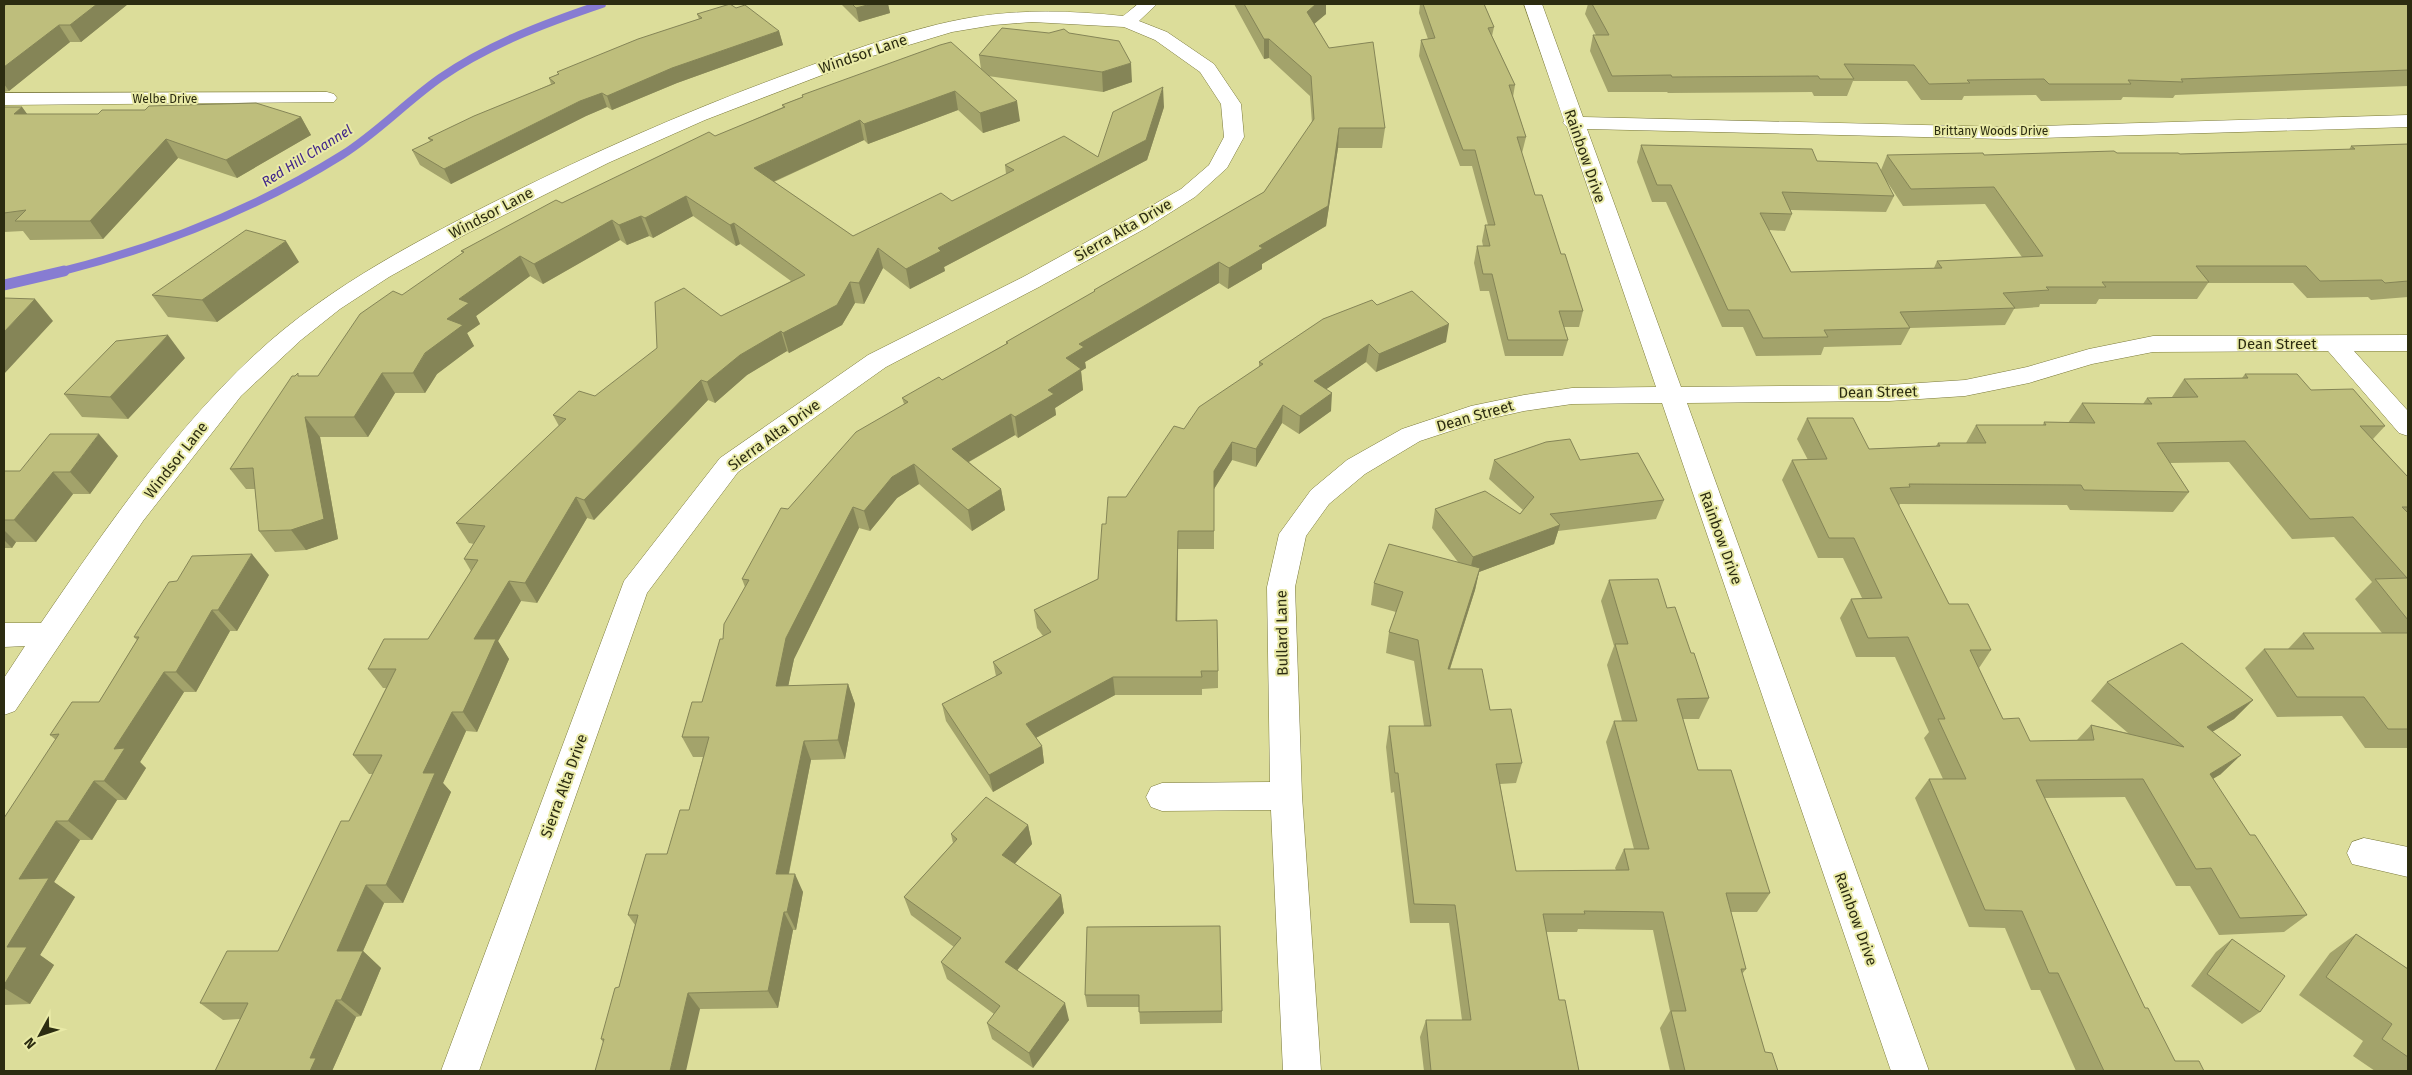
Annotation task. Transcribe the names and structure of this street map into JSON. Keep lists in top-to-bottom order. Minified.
{"streets":{"street":["Windsor Lane","Welbe Drive","Brittany Woods Drive","Rainbow Drive","Sierra Alta Drive","Dean Street","Bullard Lane"]},"crossings":[["Windsor Lane","Sierra Alta Drive"],["Brittany Woods Drive","Rainbow Drive"],["Rainbow Drive","Dean Street"],["Dean Street","Bullard Lane"]],"water":["Red Hill Channel"],"north":"bottom left"}
